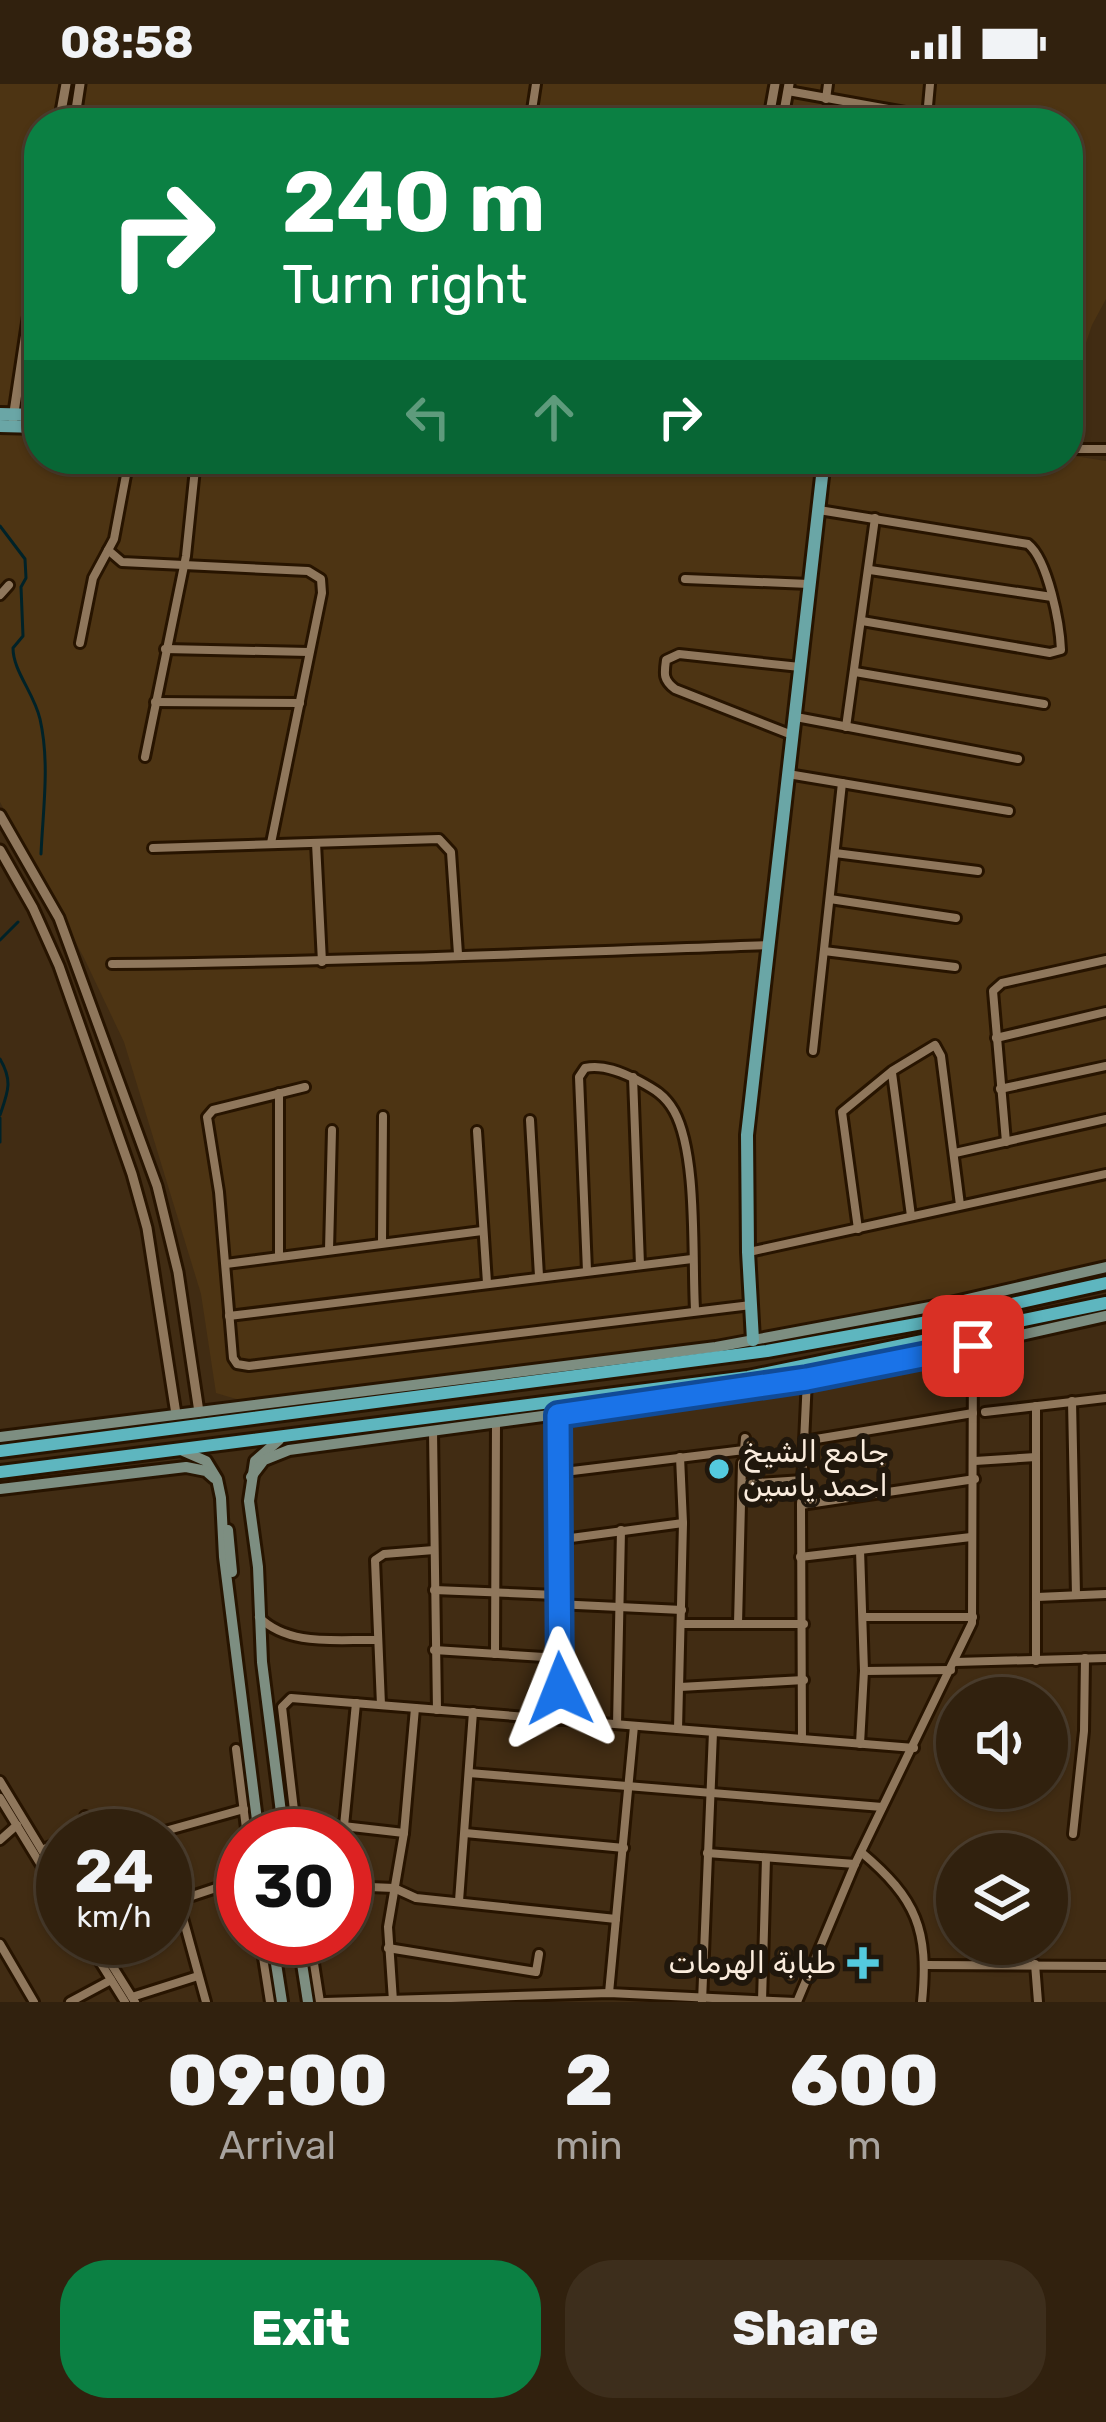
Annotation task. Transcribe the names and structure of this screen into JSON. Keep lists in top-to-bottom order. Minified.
{"places":{"other":["جامع الشيخ احمد ياسين"],"health":["طبابة الهرمات"]},"page":{"status":"08:58","turn":["240 m","Turn right"],"speed":"24 km/h","limit":"30","eta":["09:00","Arrival","2","min","600","m"],"buttons":["Exit","Share"]}}
